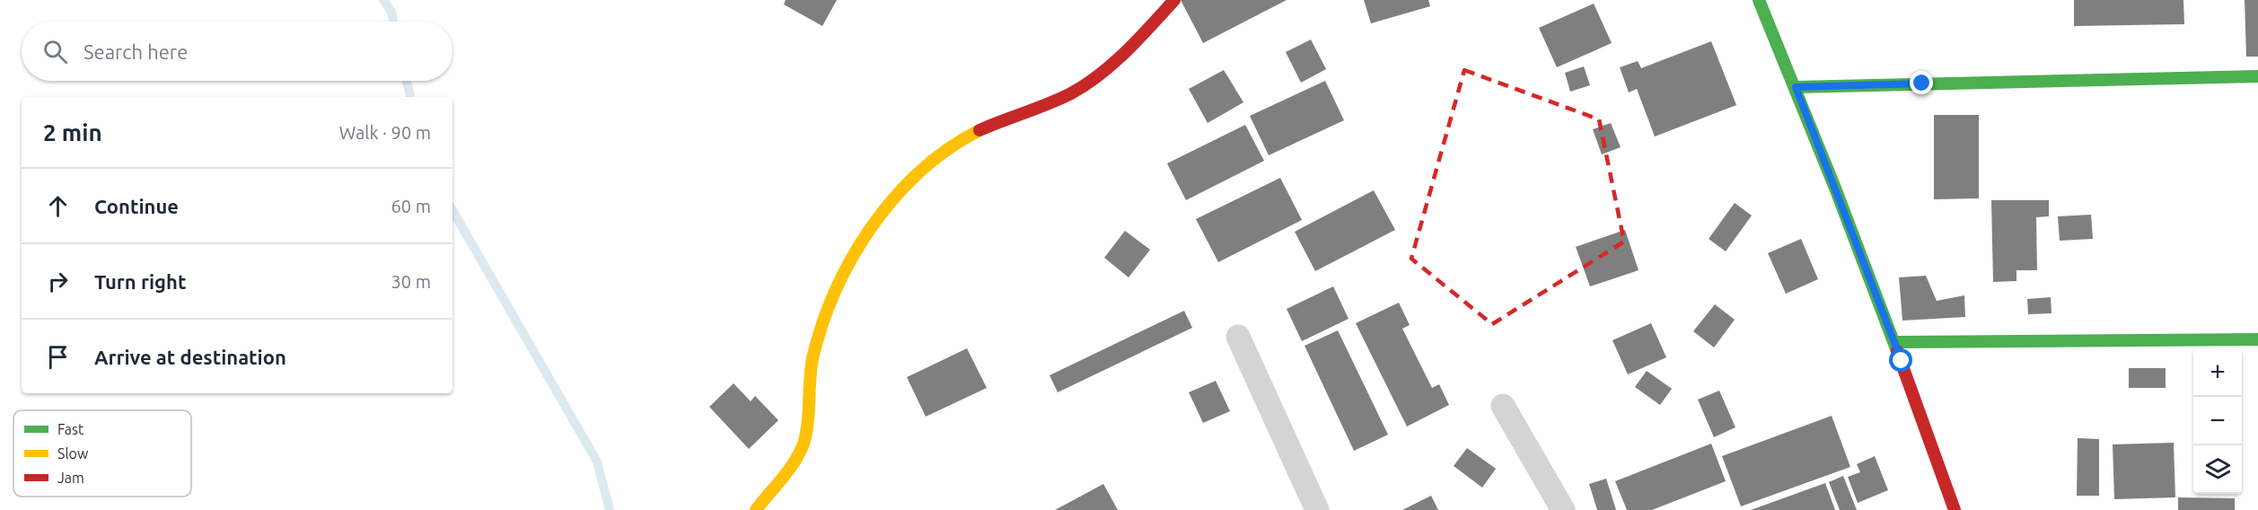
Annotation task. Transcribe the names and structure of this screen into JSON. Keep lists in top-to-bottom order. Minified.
{"legend":["Fast","Slow","Jam"],"page":{"search":"Search here","heading":["2 min","Walk · 90 m"],"list":[["Continue","60 m"],["Turn right","30 m"],"Arrive at destination"],"map_buttons":["+","−"]}}
